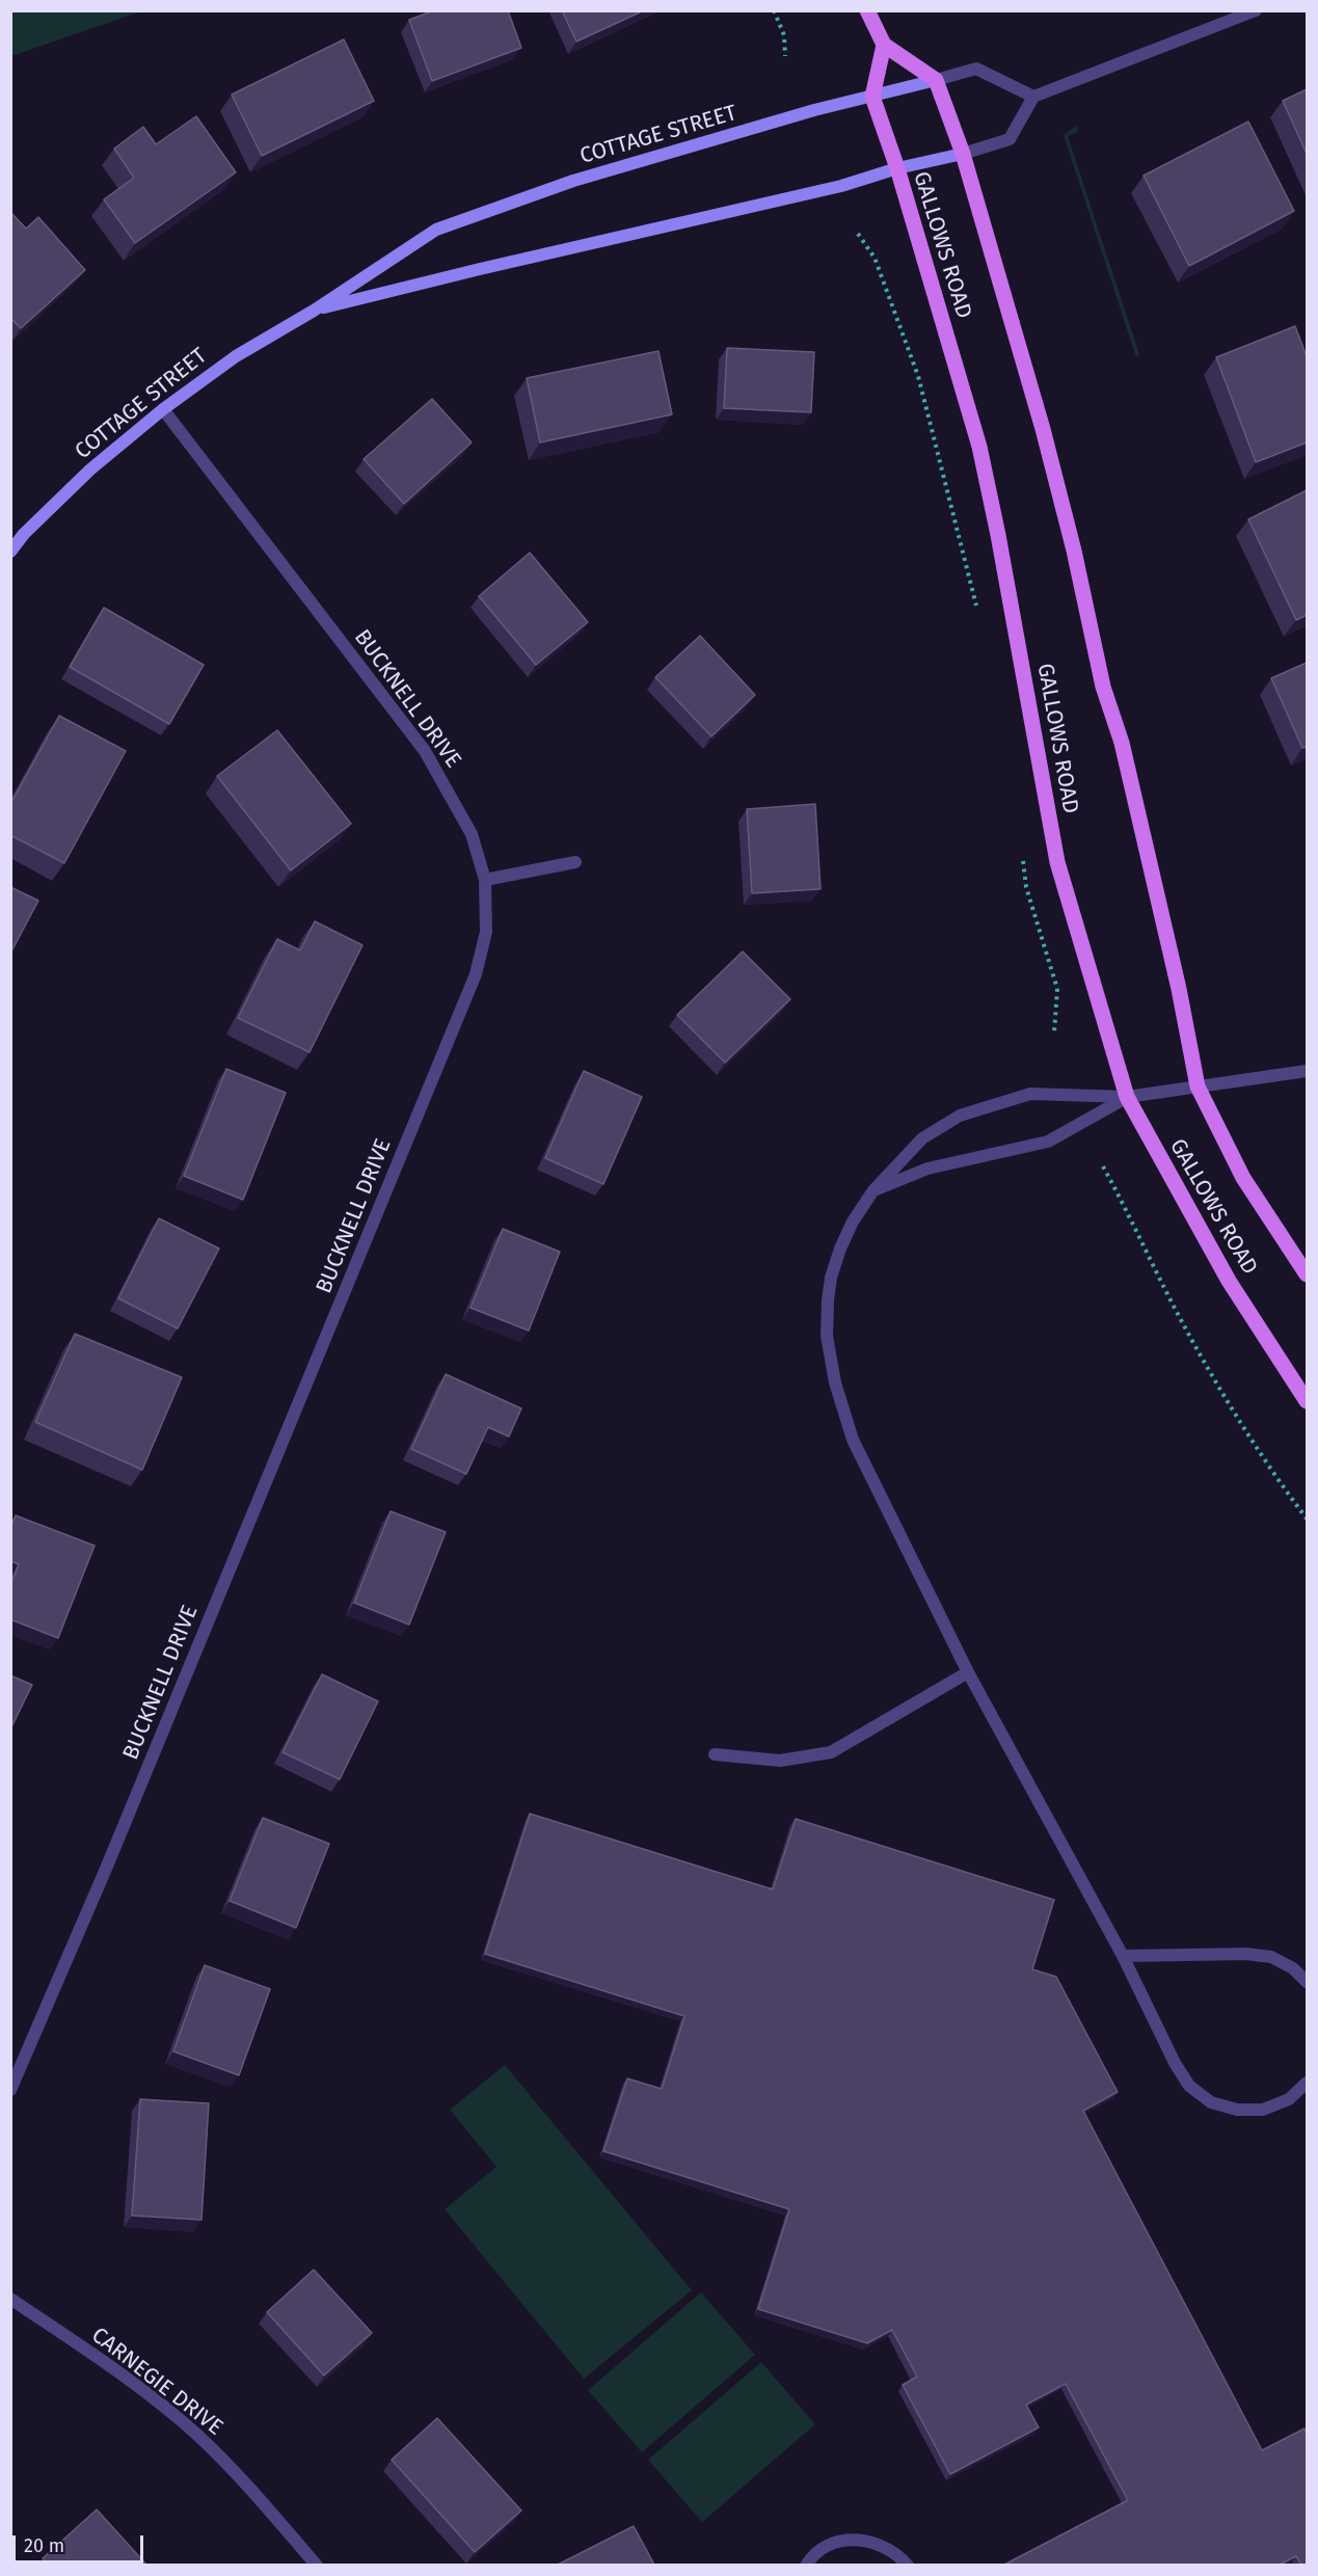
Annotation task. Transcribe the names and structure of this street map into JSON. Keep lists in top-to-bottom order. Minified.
{"streets":{"main road":["GALLOWS ROAD"],"street":["COTTAGE STREET","BUCKNELL DRIVE","CARNEGIE DRIVE"]},"crossings":[["COTTAGE STREET","GALLOWS ROAD"],["COTTAGE STREET","BUCKNELL DRIVE"]],"scale_bar":"20 m"}
